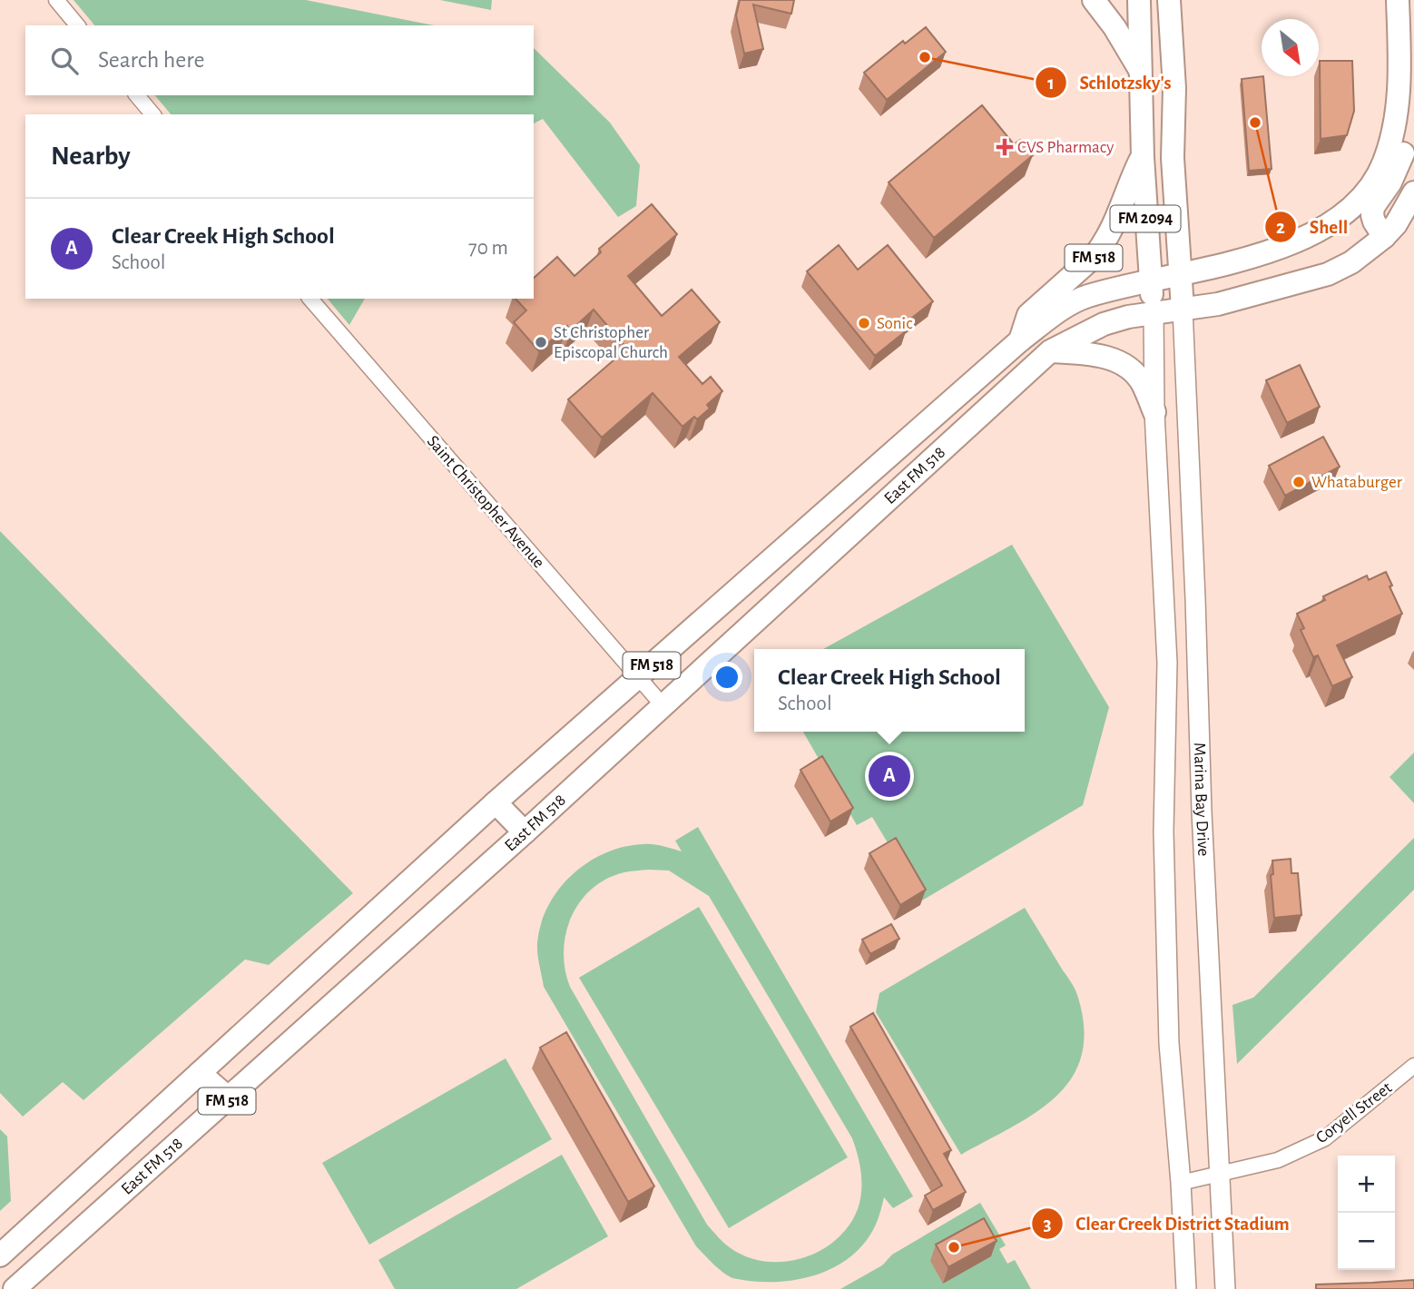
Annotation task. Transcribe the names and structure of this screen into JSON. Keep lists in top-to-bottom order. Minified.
{"streets":{"main road":["FM 2094","FM 518","East FM 518","Marina Bay Drive"],"street":["Saint Christopher Avenue","Coryell Street"]},"crossings":[["FM 2094","FM 518"],["FM 2094","East FM 518"],["FM 2094","Marina Bay Drive"],["FM 518","East FM 518"],["FM 518","Marina Bay Drive"],["East FM 518","Saint Christopher Avenue"],["Marina Bay Drive","Coryell Street"]],"places":{"other":["Schlotzsky's","Shell","Sonic","St Christopher Episcopal Church","Whataburger","Clear Creek District Stadium"],"health":["CVS Pharmacy"]},"north":"bottom right","page":{"search":"Search here","heading":"Nearby","list":[{"mark":"A","name":"Clear Creek High School","note":"School","value":"70 m"}],"popup":["Clear Creek High School","School"],"pins":"A","map_buttons":["+","−"]}}
